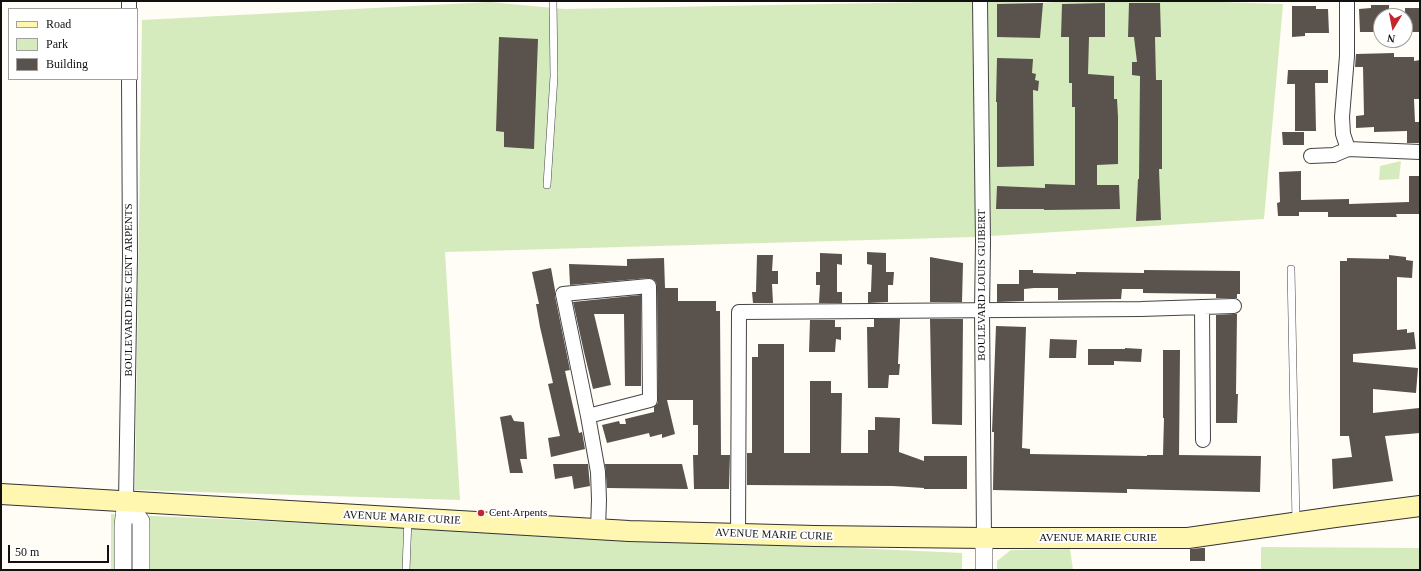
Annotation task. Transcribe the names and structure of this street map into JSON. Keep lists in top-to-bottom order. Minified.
{"streets":{"main road":["AVENUE MARIE CURIE"],"street":["BOULEVARD LOUIS GUIBERT","BOULEVARD DES CENT ARPENTS"]},"crossings":[["BOULEVARD LOUIS GUIBERT","AVENUE MARIE CURIE"],["BOULEVARD DES CENT ARPENTS","AVENUE MARIE CURIE"]],"places":["Cent Arpents"],"legend":["Road","Park","Building"],"scale_bar":"50 m","north":"bottom"}
